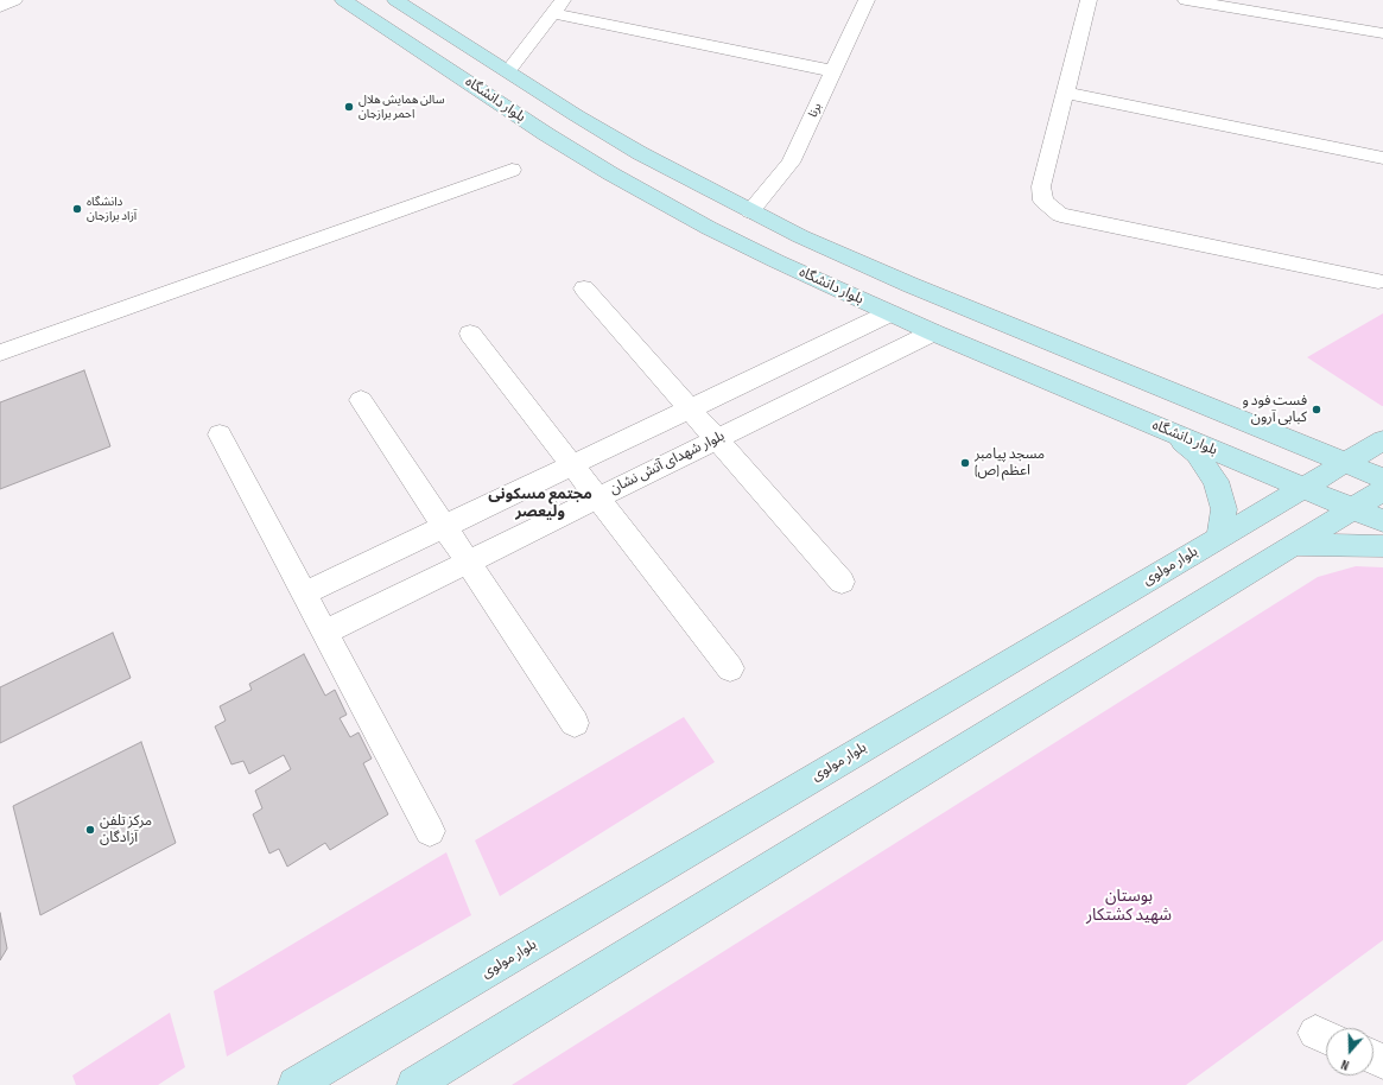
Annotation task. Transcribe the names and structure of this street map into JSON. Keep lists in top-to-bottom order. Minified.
{"streets":{"main road":["بلوار دانشگاه","بلوار مولوی"],"street":["برنا","بلوار شهدای آتش نشان"]},"crossings":[["بلوار دانشگاه","برنا"],["بلوار دانشگاه","بلوار شهدای آتش نشان"],["بلوار دانشگاه","بلوار مولوی"]],"districts":["مجتمع مسکونی ولیعصر"],"parks":["بوستان شهید کشتکار"],"places":["سالن همایش هلال احمر برازجان","دانشگاه آزاد برازجان","فست فود و کبابی آرون","مسجد پیامبر اعظم (ص)","مرکز تلفن آزادگان"],"north":"bottom"}
